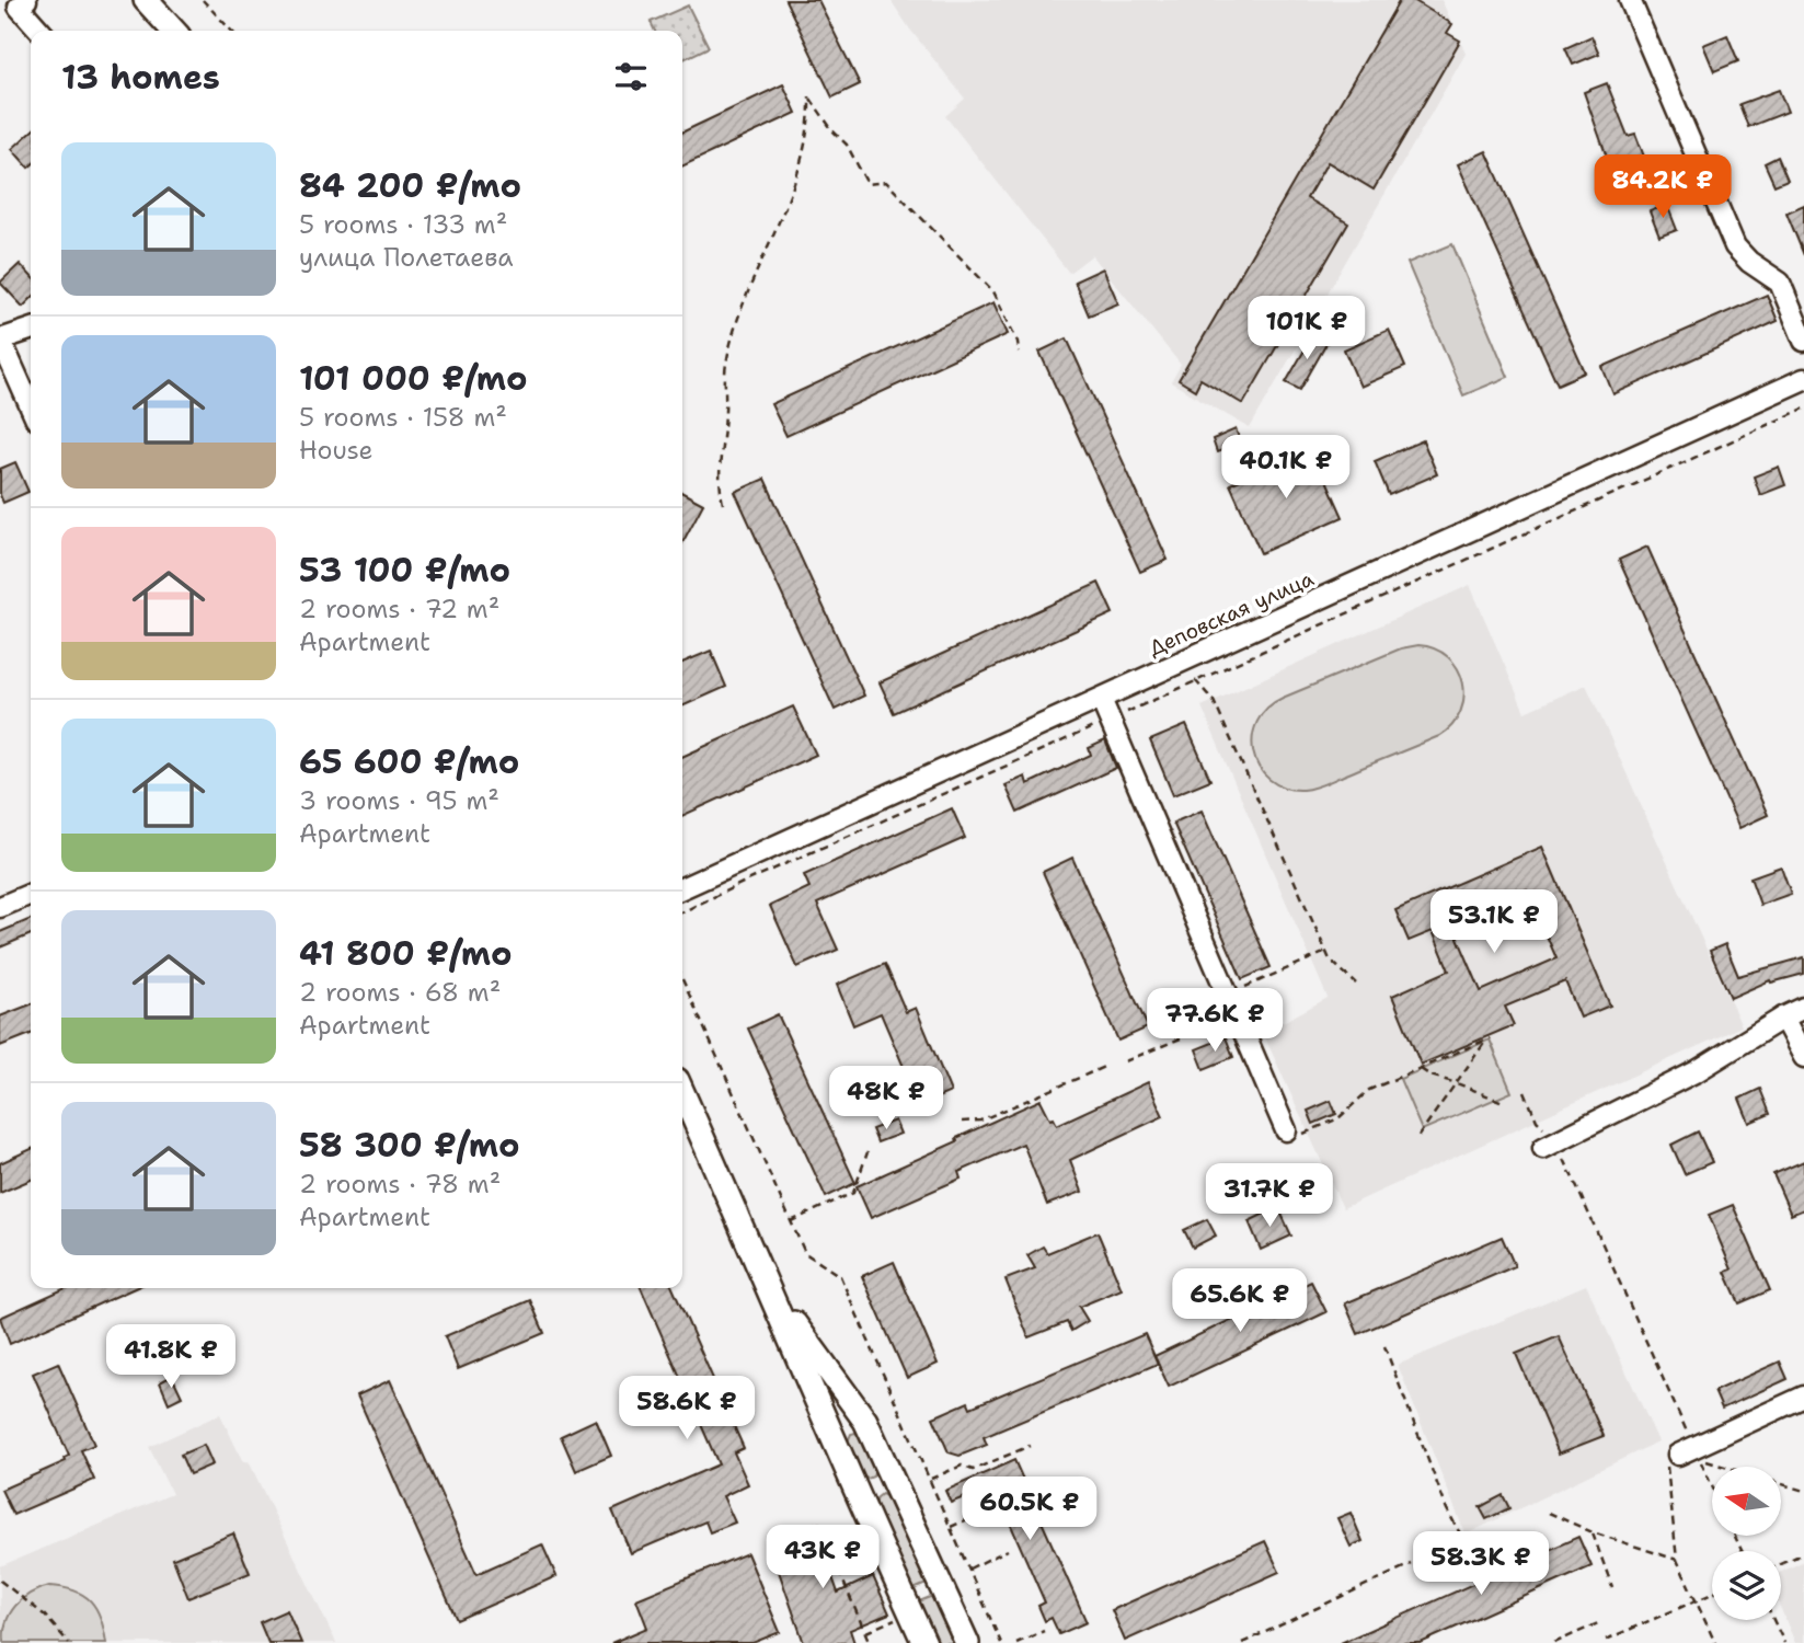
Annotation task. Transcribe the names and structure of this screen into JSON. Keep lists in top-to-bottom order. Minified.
{"streets":{"street":["Деповская улица"]},"north":"left","page":{"heading":"13 homes","list":[{"name":"84 200 ₽/mo","note":"5 rooms · 133 m² · улица Полетаева"},{"name":"101 000 ₽/mo","note":"5 rooms · 158 m² · House"},{"name":"53 100 ₽/mo","note":"2 rooms · 72 m² · Apartment"},{"name":"65 600 ₽/mo","note":"3 rooms · 95 m² · Apartment"},{"name":"41 800 ₽/mo","note":"2 rooms · 68 m² · Apartment"},{"name":"58 300 ₽/mo","note":"2 rooms · 78 m² · Apartment"}],"price":["84.2K ₽","101K ₽","40.1K ₽","53.1K ₽","77.6K ₽","48K ₽","31.7K ₽","65.6K ₽","41.8K ₽","58.6K ₽","60.5K ₽","43K ₽","58.3K ₽"]}}
